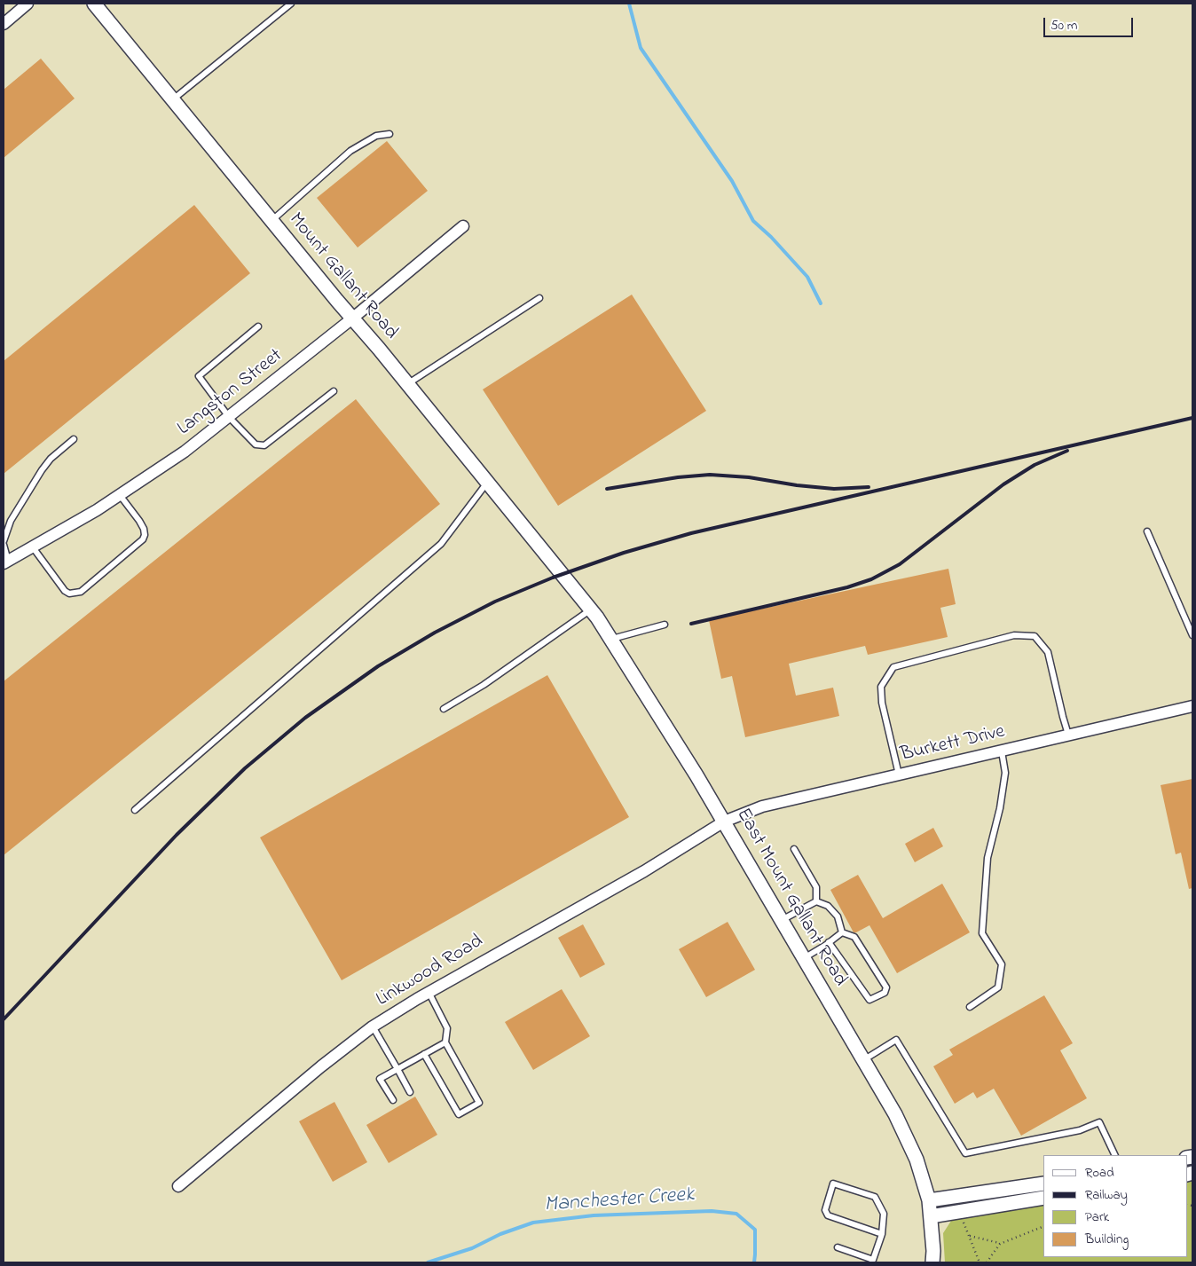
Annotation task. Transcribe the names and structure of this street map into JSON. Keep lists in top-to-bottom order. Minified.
{"streets":{"street":["Mount Gallant Road","Langston Street","Burkett Drive","East Mount Gallant Road","Linkwood Road"]},"crossings":[["Mount Gallant Road","Langston Street"],["Mount Gallant Road","East Mount Gallant Road"],["Burkett Drive","East Mount Gallant Road"],["Burkett Drive","Linkwood Road"],["East Mount Gallant Road","Linkwood Road"]],"water":["Manchester Creek"],"legend":["Road","Railway","Park","Building"],"scale_bar":"50 m"}
